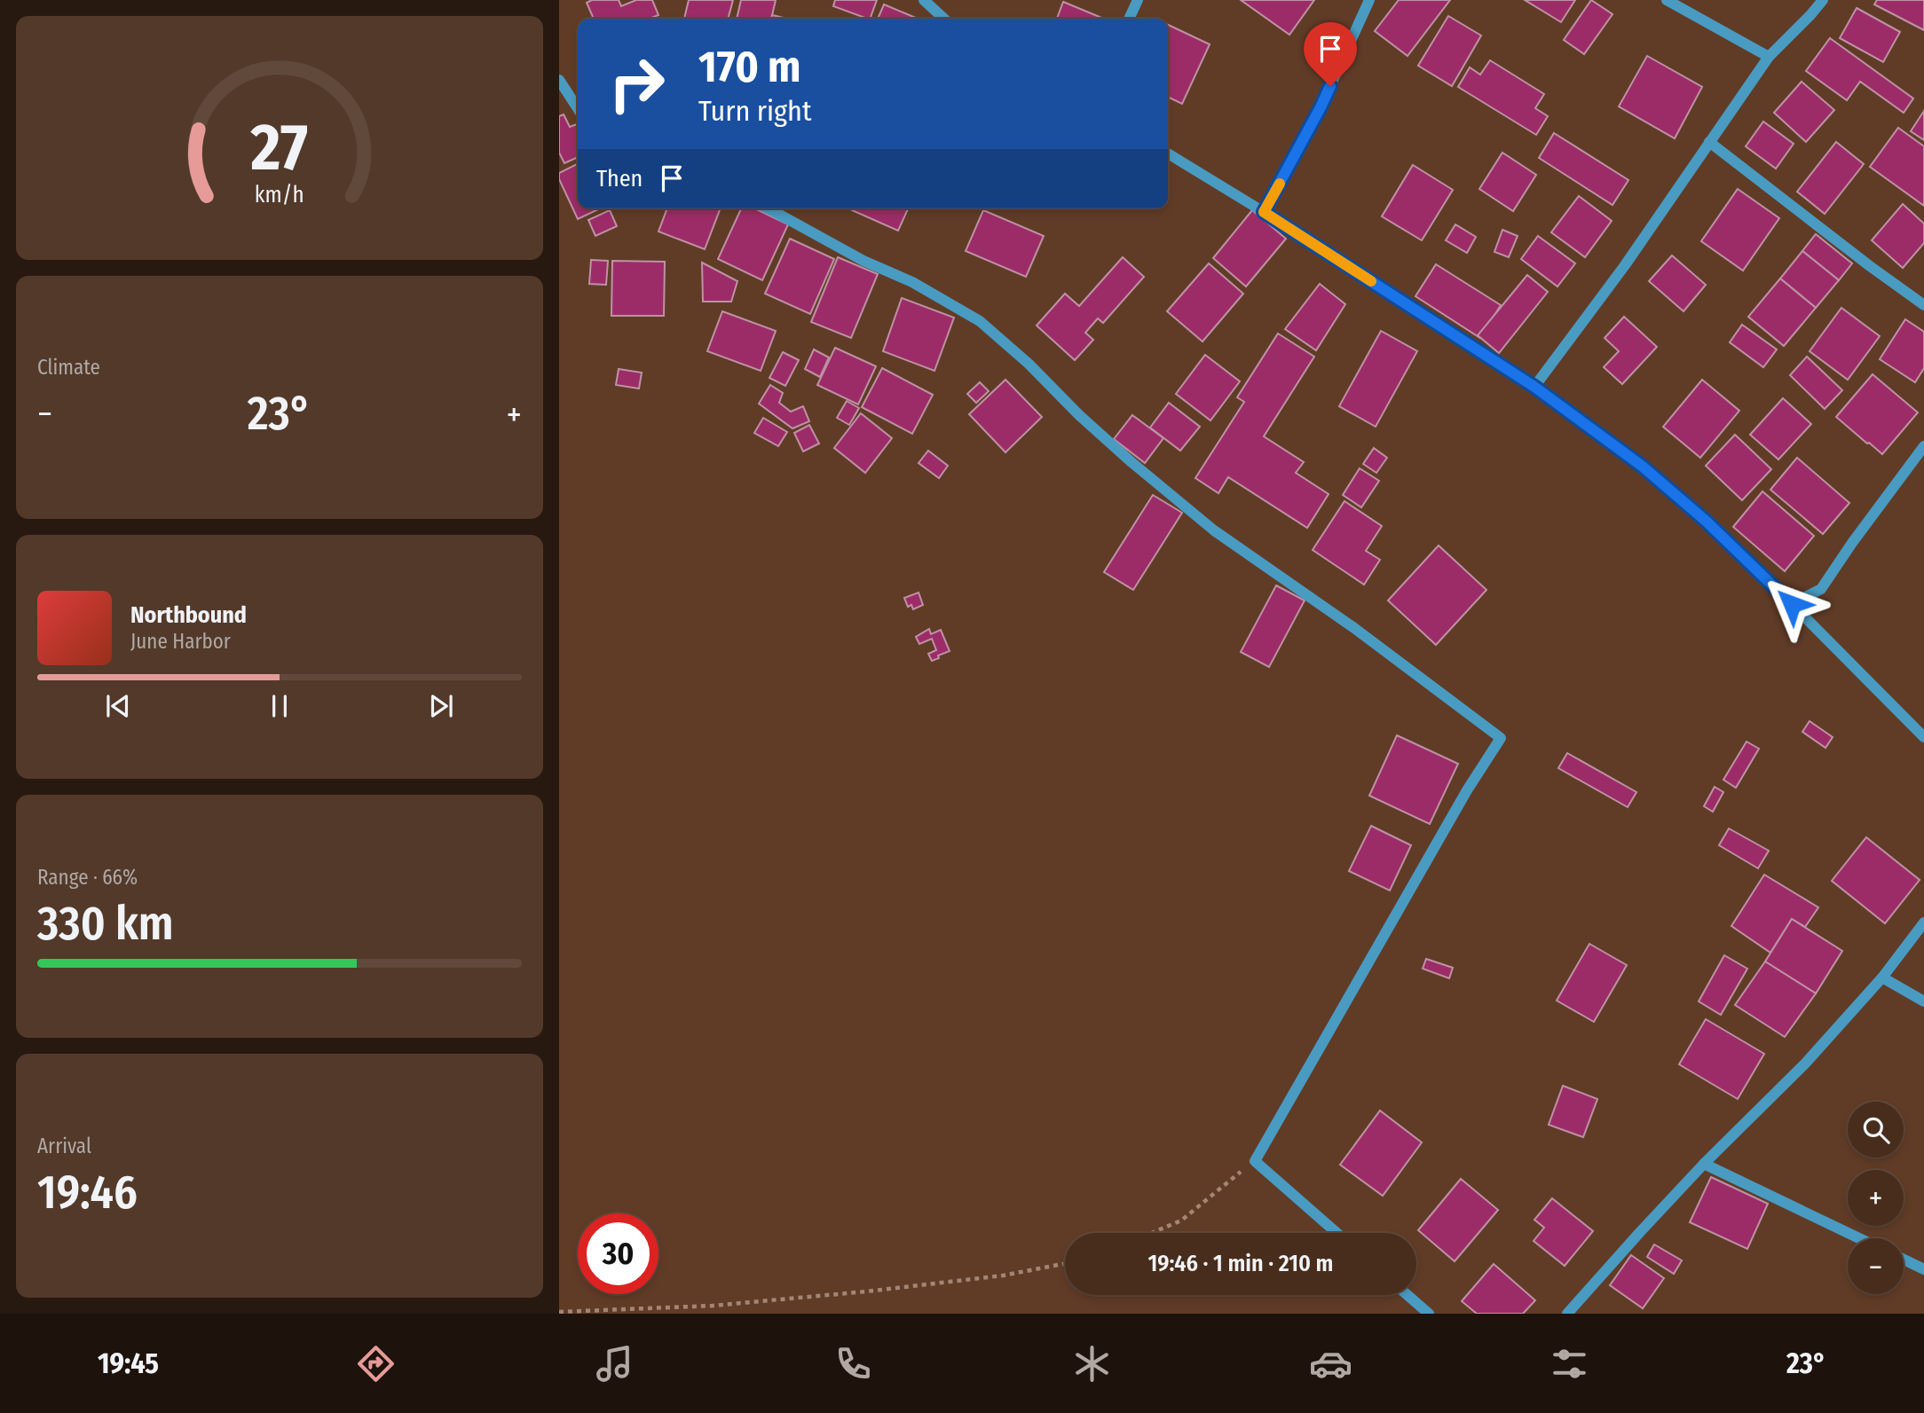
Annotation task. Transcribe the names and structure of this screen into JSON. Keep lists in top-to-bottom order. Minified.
{"page":{"turn":["170 m","Turn right"],"then":"Then","tile":["Climate",["Range · 66%","330 km"],["Arrival","19:46"]],"heat":["−","23°","+"],"song":["Northbound","June Harbor"],"map_buttons":["+","−"],"limit":"30","trip":"19:46 · 1 min · 210 m","tabs":["19:45","23°"],"gauge":["27","km/h"]}}
